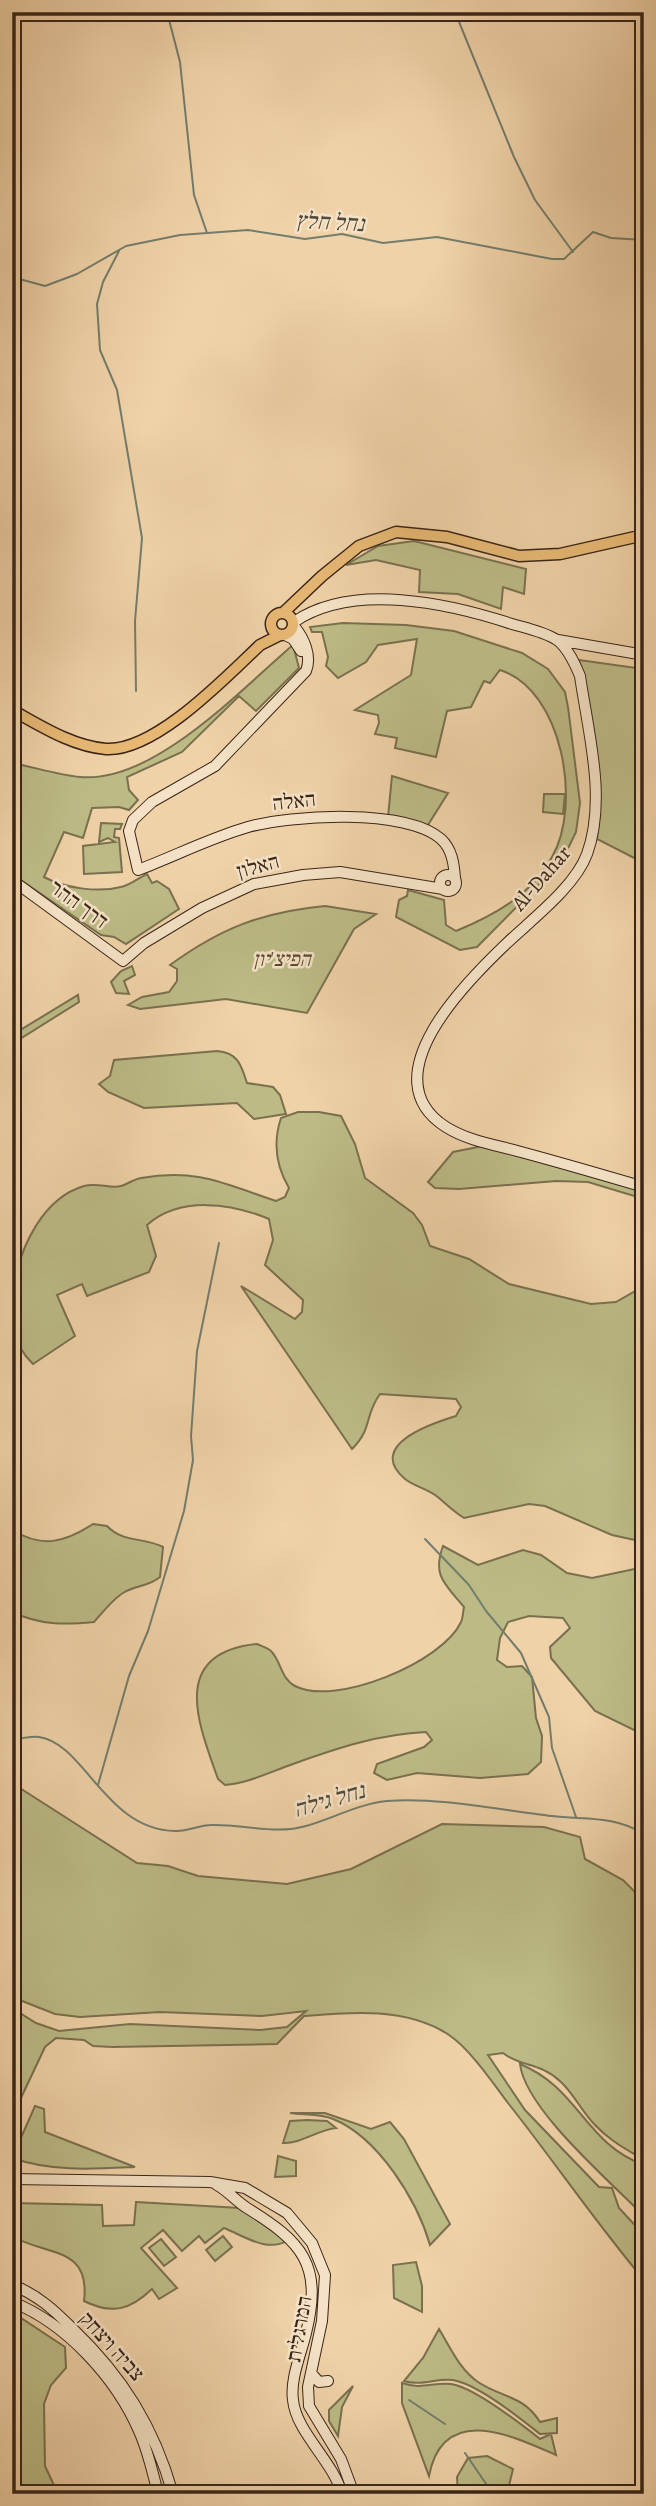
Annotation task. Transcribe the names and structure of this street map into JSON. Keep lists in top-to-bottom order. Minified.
{"streets":{"street":["האלה","האלון","Al-Dahar","דרך ההר","המרגלית","צביה ויצחק"]},"crossings":[["האלון","דרך ההר"]],"water":["נחל חלץ","נחל גילה"],"parks":["הפיצ'יון"]}
